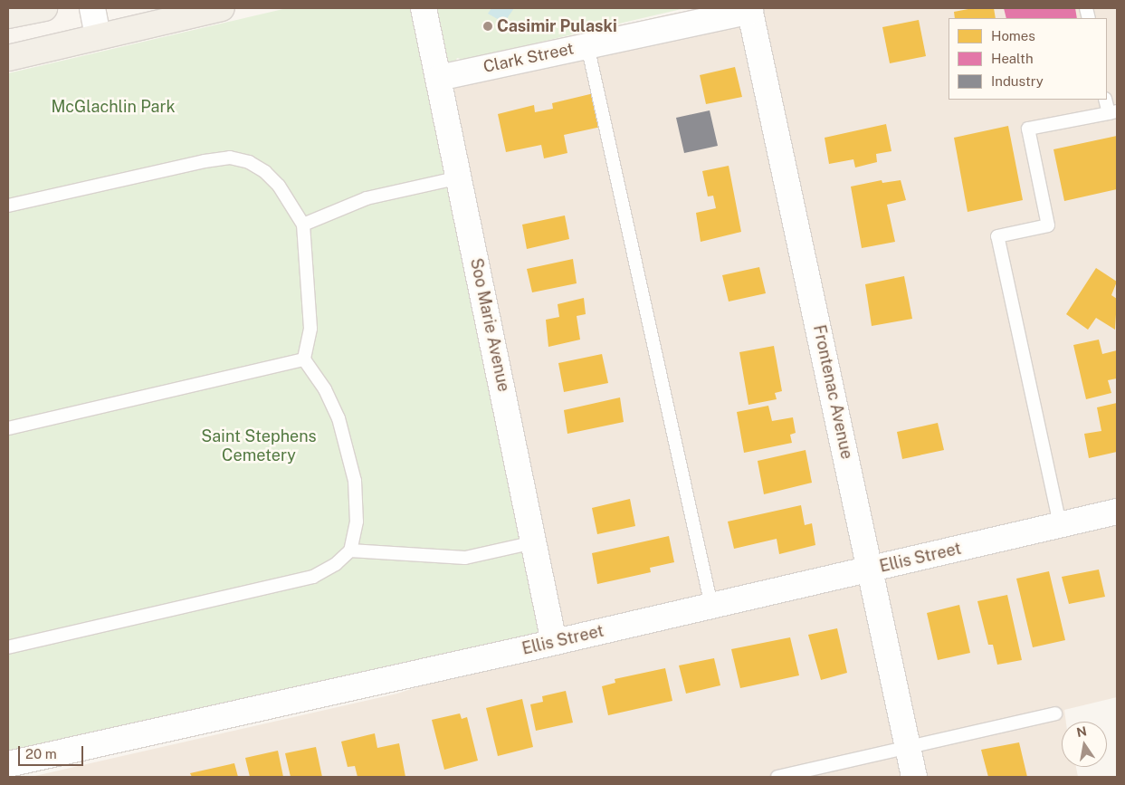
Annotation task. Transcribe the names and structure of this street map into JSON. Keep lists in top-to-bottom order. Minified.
{"streets":{"street":["Clark Street","Soo Marie Avenue","Frontenac Avenue","Ellis Street"]},"crossings":[["Clark Street","Soo Marie Avenue"],["Clark Street","Frontenac Avenue"],["Soo Marie Avenue","Ellis Street"],["Frontenac Avenue","Ellis Street"]],"parks":["McGlachlin Park","Saint Stephens Cemetery"],"places":["Casimir Pulaski"],"legend":["Homes","Health","Industry"],"scale_bar":"20 m","north":"top"}
